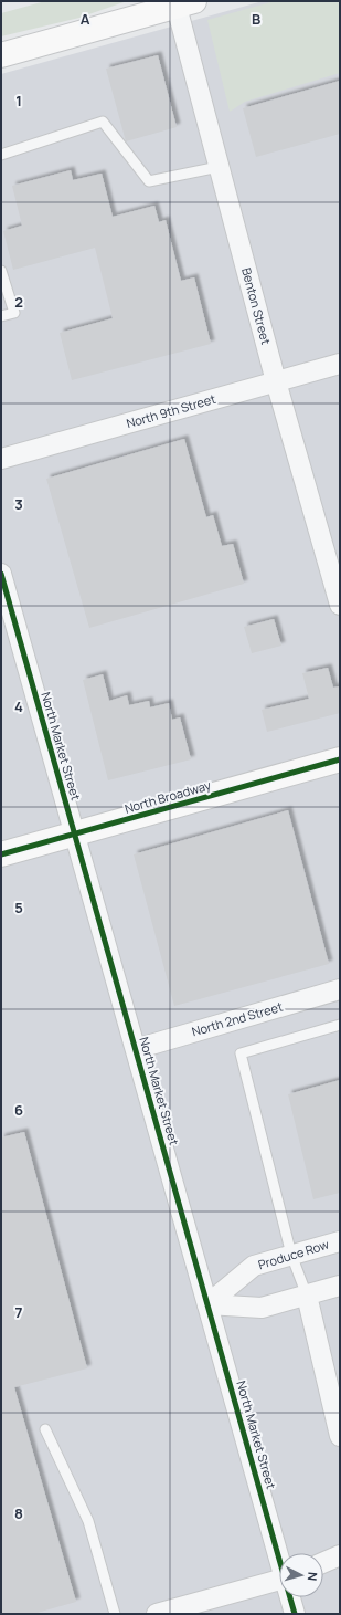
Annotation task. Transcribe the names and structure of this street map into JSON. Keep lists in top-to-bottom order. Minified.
{"streets":{"main road":["North Broadway"],"street":["Benton Street","North 9th Street","North Market Street","North 2nd Street","Produce Row"]},"crossings":[["Benton Street","North 9th Street"],["North Market Street","North Broadway"],["North Market Street","North 2nd Street"],["North Market Street","Produce Row"]],"north":"right","grid":{"columns":["A","B"],"rows":["1","2","3","4","5","6","7","8"]}}
